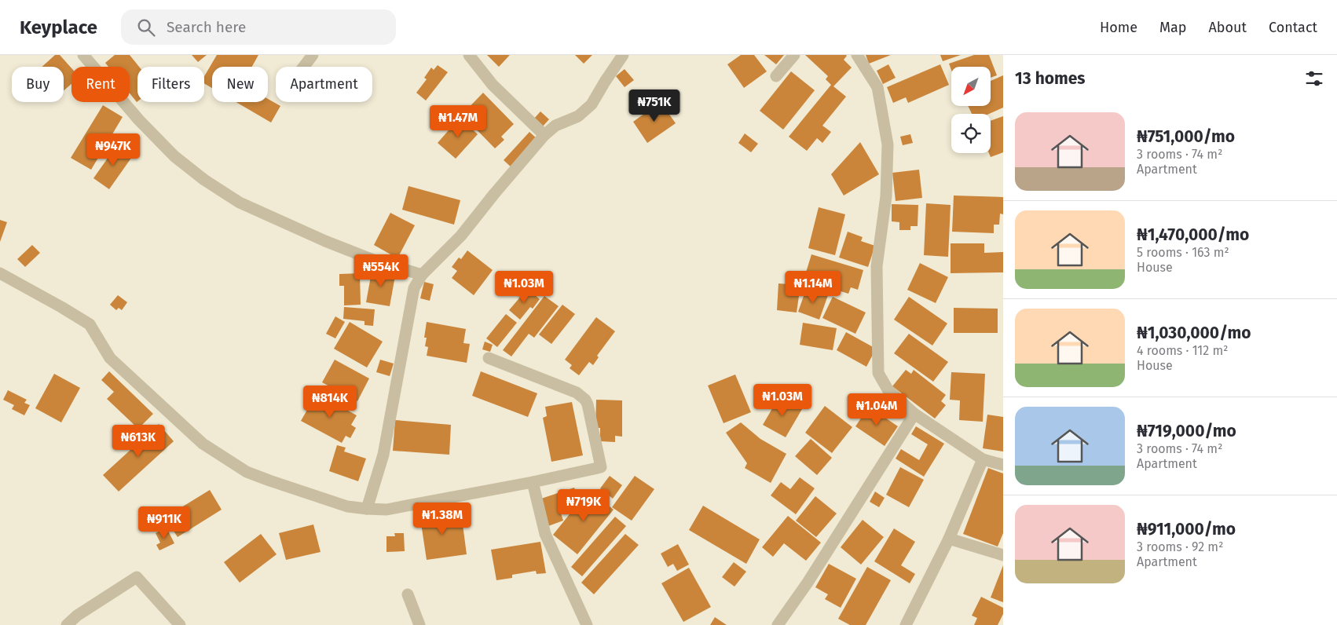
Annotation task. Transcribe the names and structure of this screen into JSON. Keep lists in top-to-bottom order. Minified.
{"north":"bottom left","page":{"header":"Keyplace","search":"Search here","nav":["Home","Map","About","Contact"],"heading":"13 homes","chip":["Buy","Rent","Filters","New","Apartment"],"price":["₦751K","₦1.47M","₦947K","₦554K","₦1.03M","₦1.14M","₦1.03M","₦814K","₦1.04M","₦613K","₦719K","₦1.38M","₦911K"],"list":[{"name":"₦751,000/mo","note":"3 rooms · 74 m² · Apartment"},{"name":"₦1,470,000/mo","note":"5 rooms · 163 m² · House"},{"name":"₦1,030,000/mo","note":"4 rooms · 112 m² · House"},{"name":"₦719,000/mo","note":"3 rooms · 74 m² · Apartment"},{"name":"₦911,000/mo","note":"3 rooms · 92 m² · Apartment"}]}}
